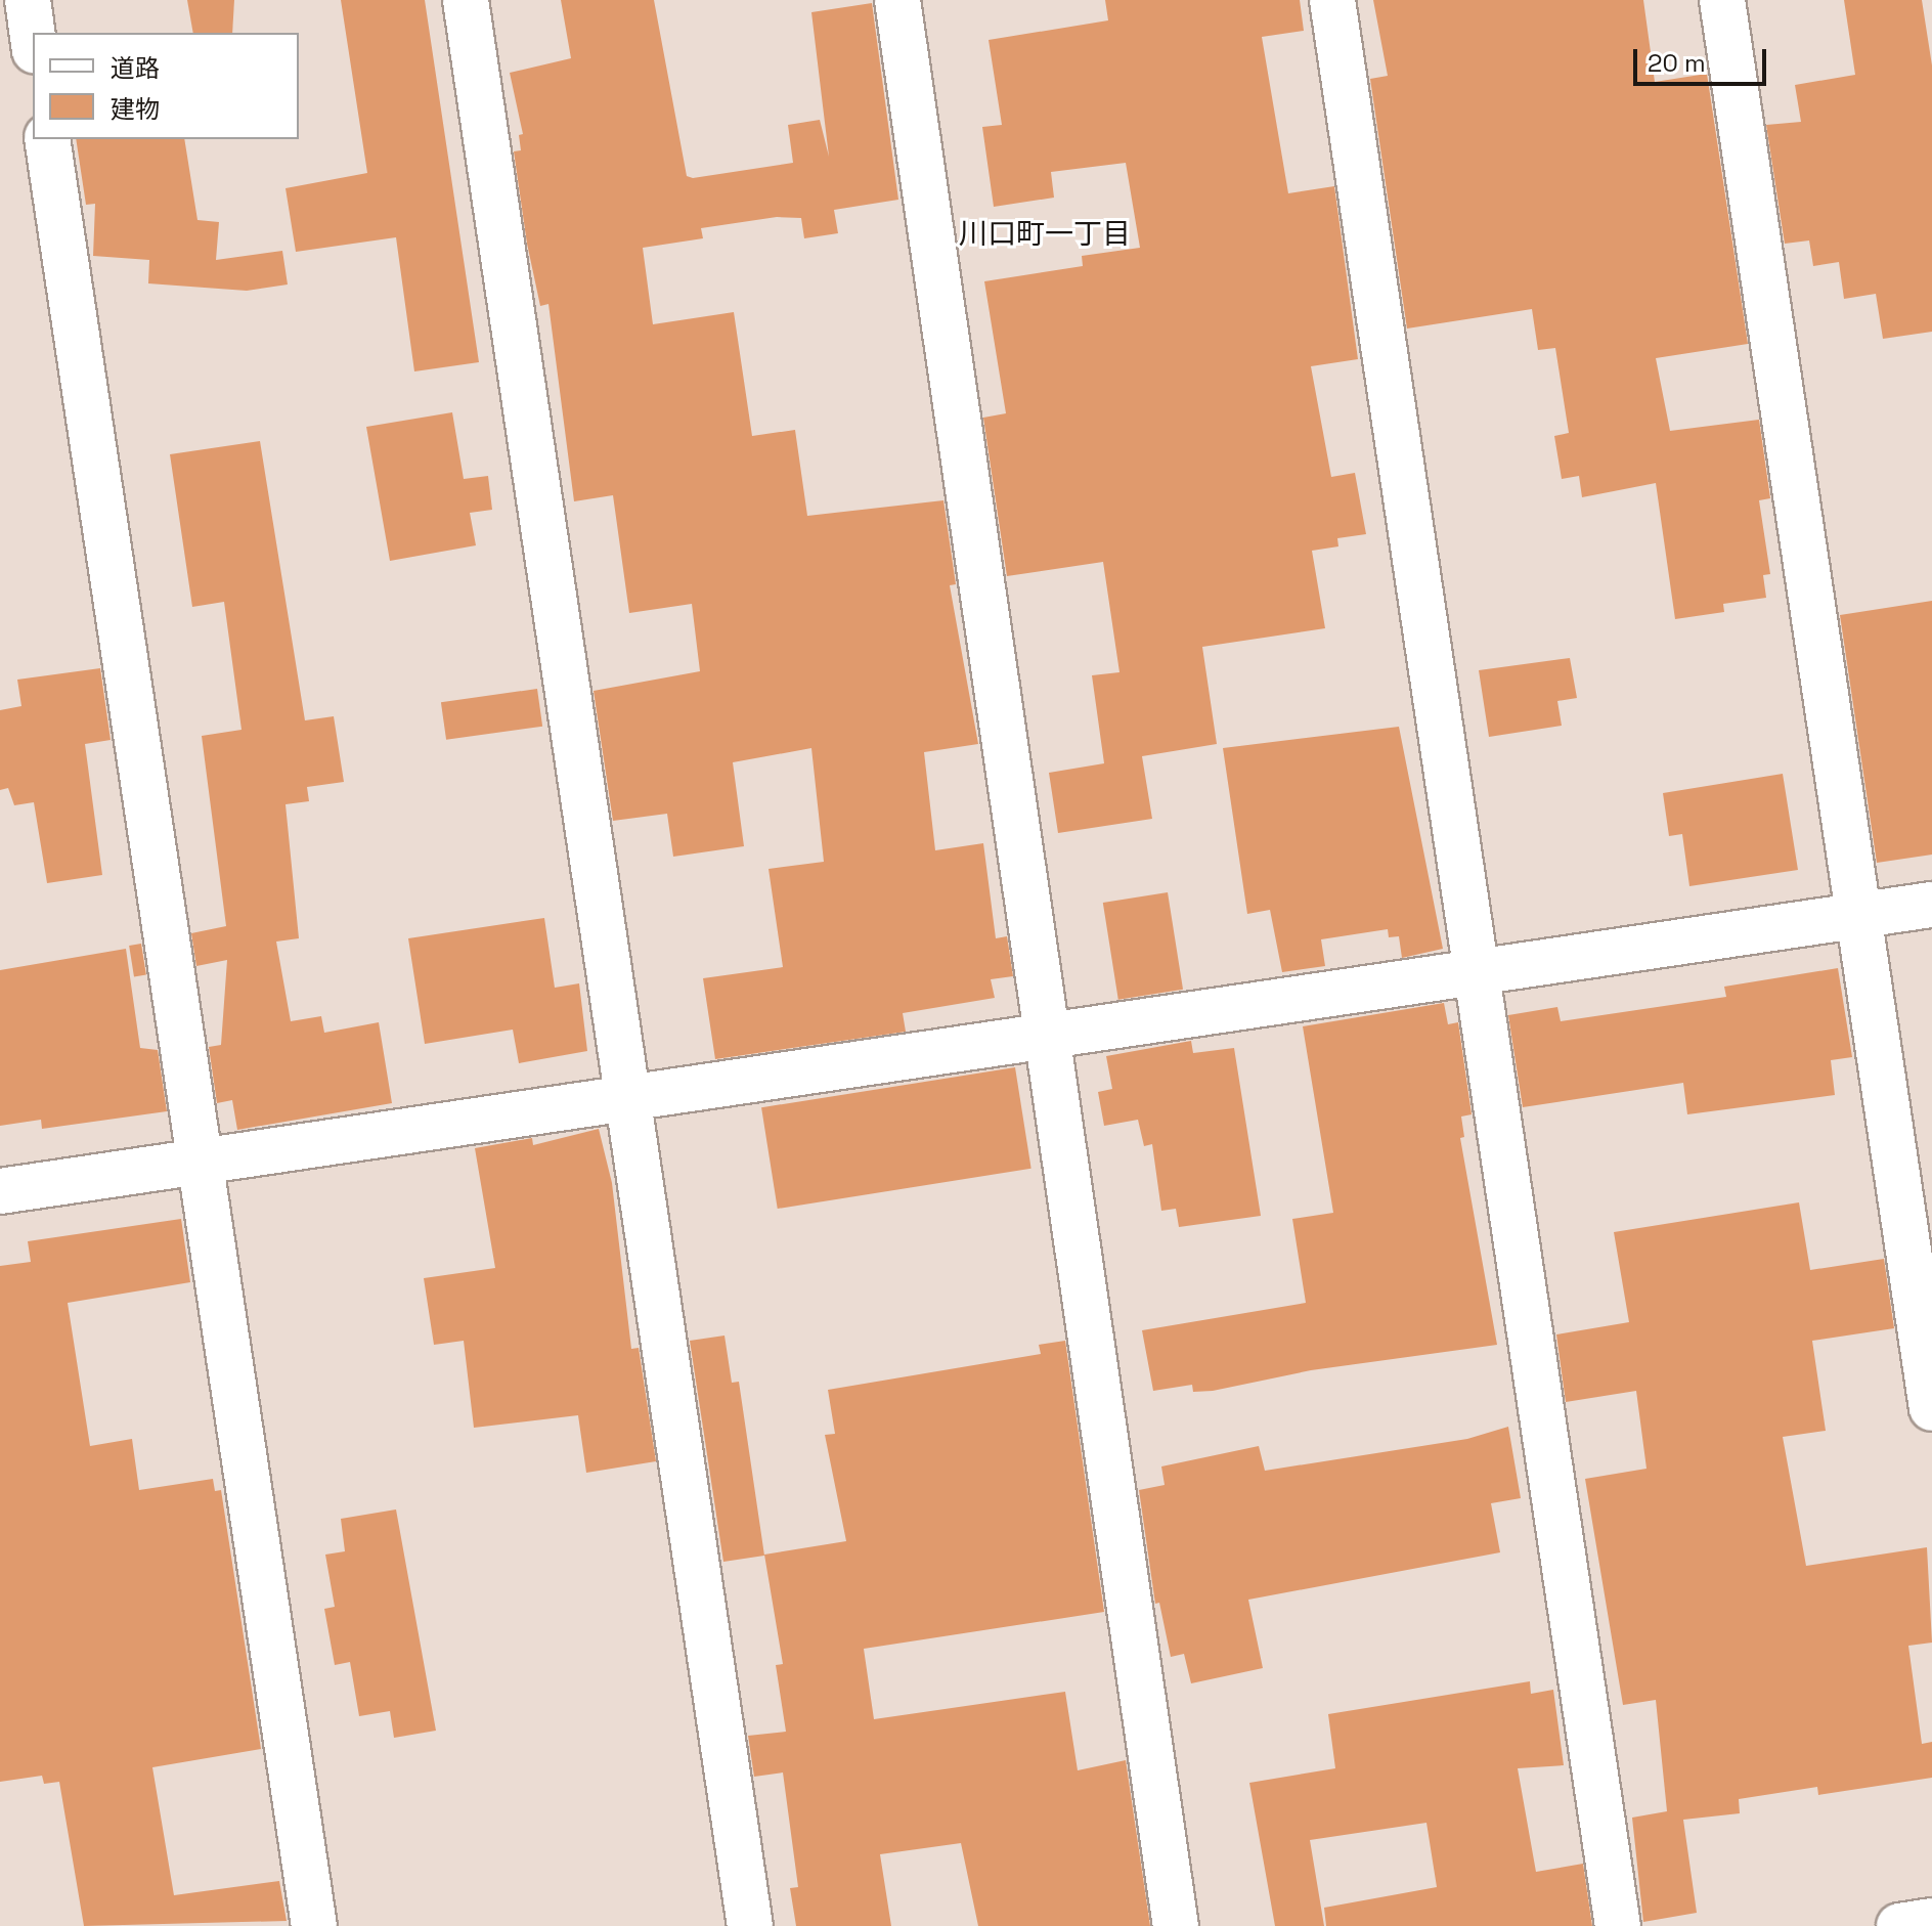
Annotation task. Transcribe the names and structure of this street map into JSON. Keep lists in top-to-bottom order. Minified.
{"districts":["川口町一丁目"],"legend":["道路","建物"],"scale_bar":"20 m"}
